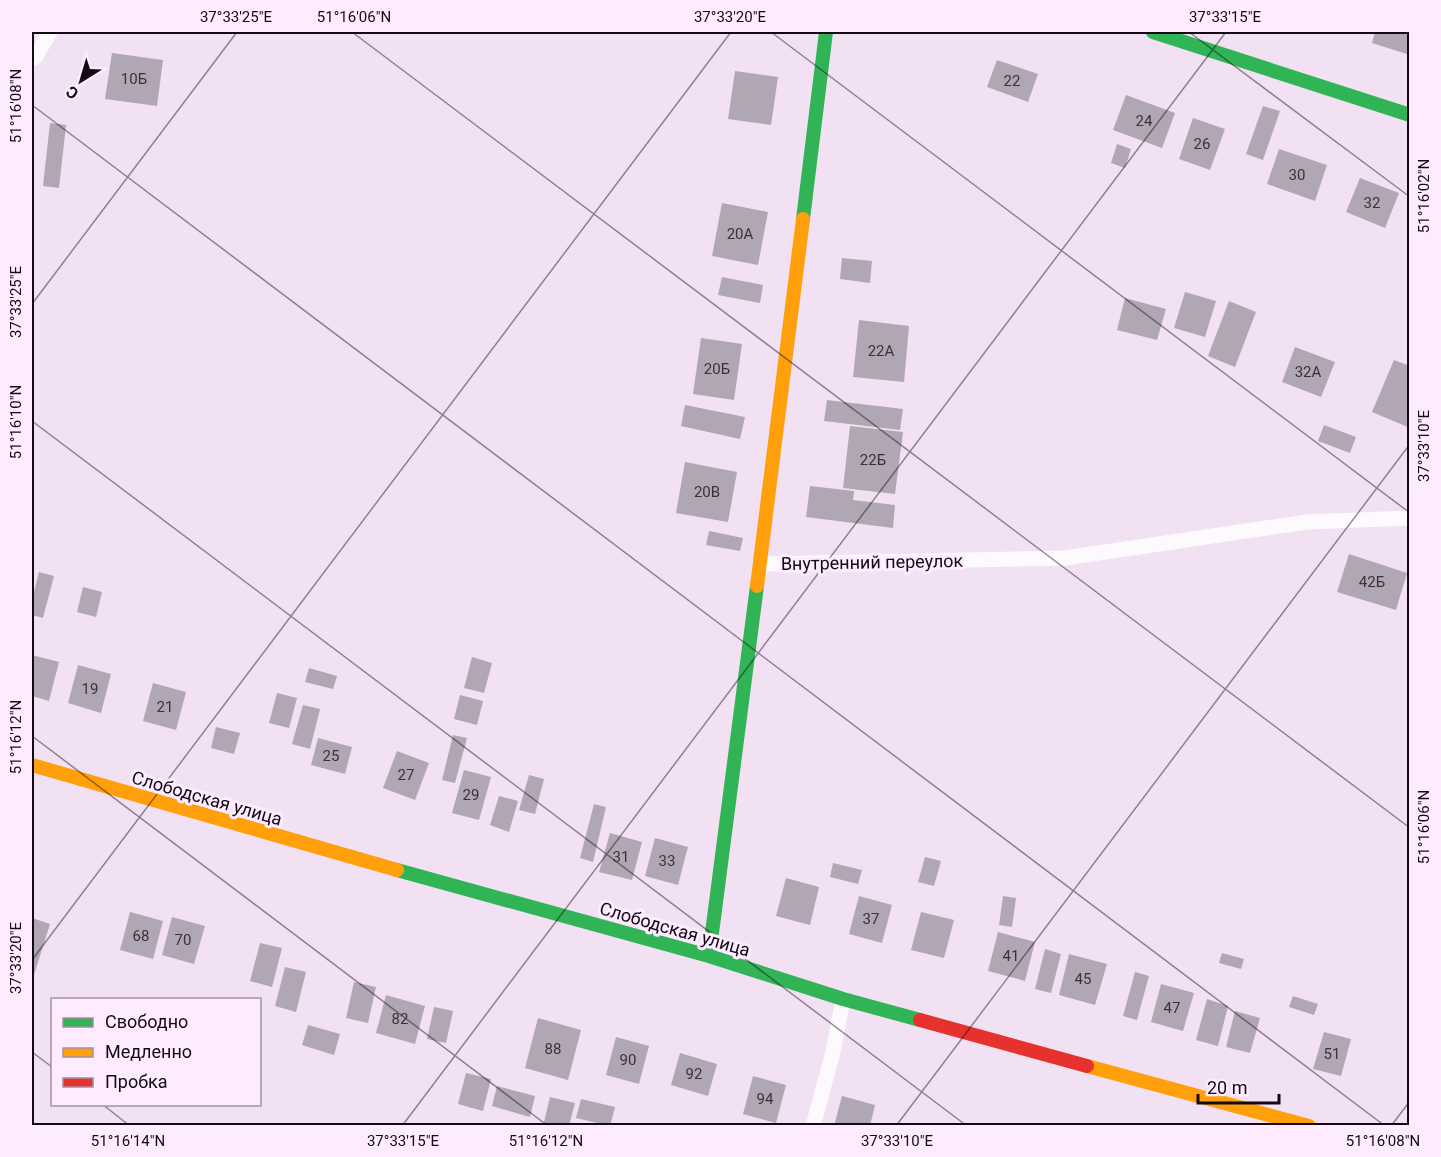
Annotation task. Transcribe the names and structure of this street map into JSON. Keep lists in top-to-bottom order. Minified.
{"streets":{"street":["Внутренний переулок","Слободская улица"]},"house_numbers":["10Б","22","24","26","30","32","20А","22А","20Б","32А","22Б","20В","42Б","19","21","25","27","29","31","33","37","68","70","41","45","47","82","88","51","90","92","94"],"legend":["Свободно","Медленно","Пробка"],"scale_bar":"20 m","north":"bottom left","coordinates":["37°33'25\"E","51°16'06\"N","37°33'20\"E","37°33'15\"E","51°16'08\"N","51°16'02\"N","51°16'10\"N","37°33'10\"E","51°16'12\"N","51°16'14\"N"]}
